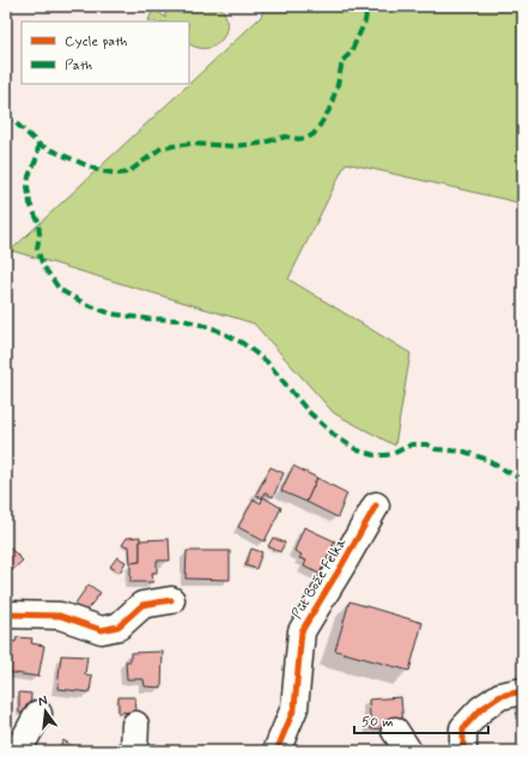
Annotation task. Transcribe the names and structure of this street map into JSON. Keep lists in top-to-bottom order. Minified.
{"streets":{"street":["Put Bože Felka"]},"legend":["Cycle path","Path"],"scale_bar":"50 m","north":"top"}
